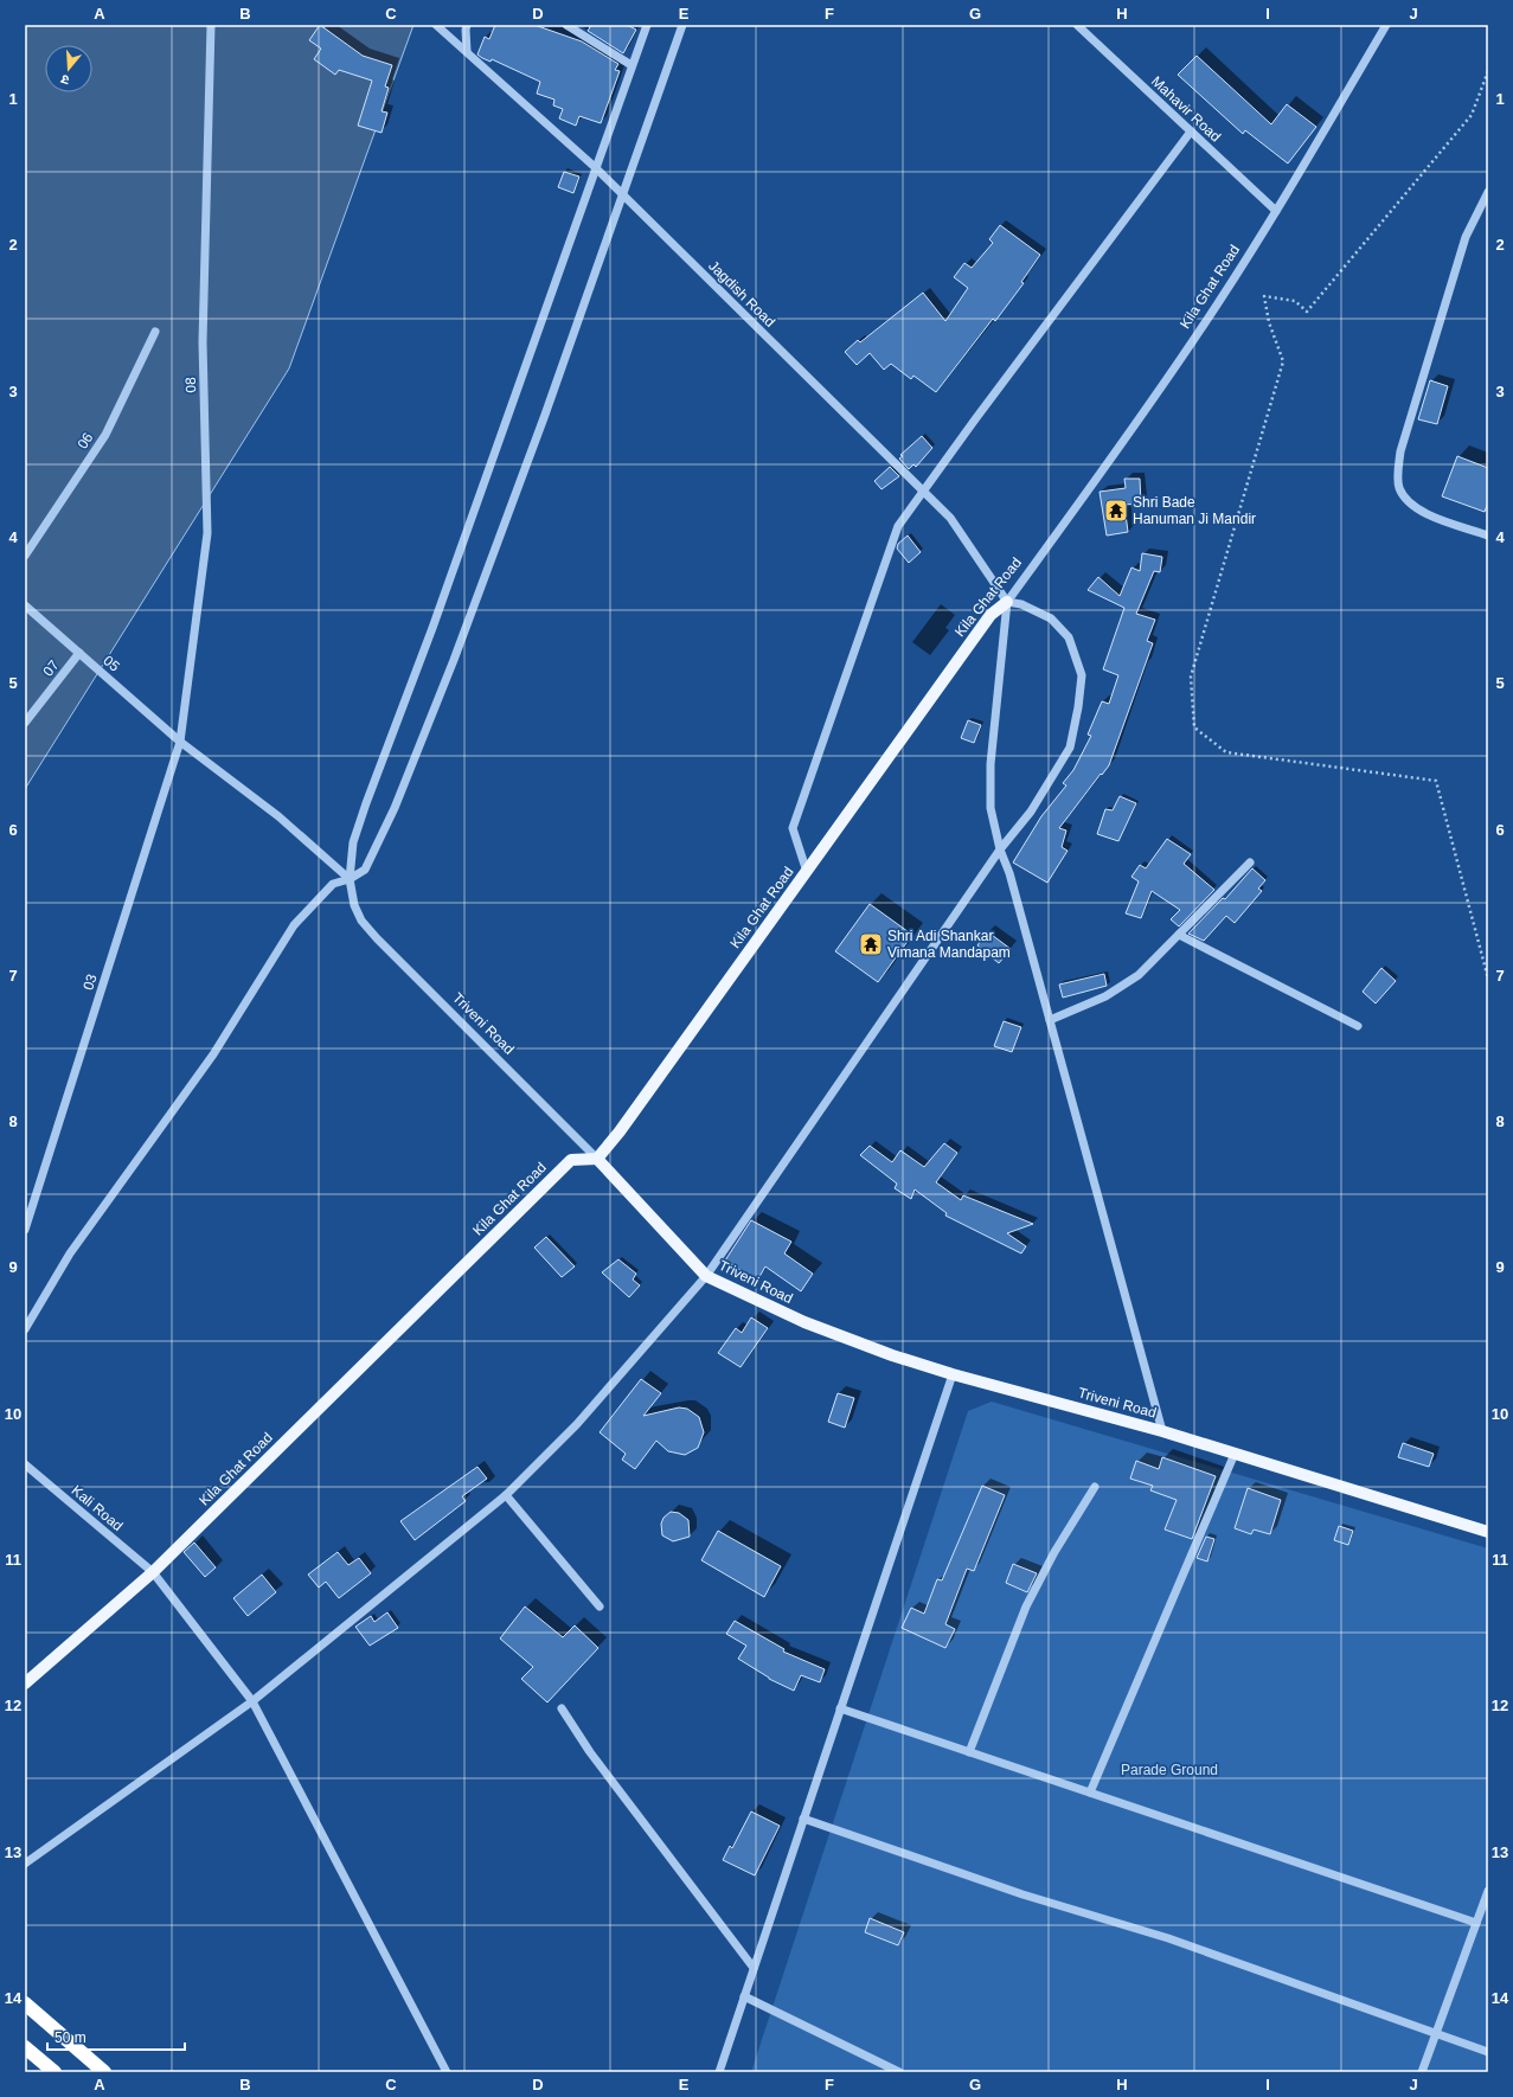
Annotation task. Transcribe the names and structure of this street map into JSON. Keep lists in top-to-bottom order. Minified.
{"streets":{"main road":["Kila Ghat Road","Triveni Road"],"street":["Mahavir Road","Jagdish Road","08","06","05","07","03","Kali Road"]},"crossings":[["Mahavir Road","Kila Ghat Road"],["Kila Ghat Road","Jagdish Road"],["Kila Ghat Road","Triveni Road"],["Kila Ghat Road","Kali Road"],["Jagdish Road","Triveni Road"],["08","05"],["08","03"],["05","07"],["05","03"]],"parks":["Parade Ground"],"places":{"temple":["Shri Bade Hanuman Ji Mandir","Shri Adi Shankar Vimana Mandapam"]},"scale_bar":"50 m","north":"bottom","grid":{"columns":["A","B","C","D","E","F","G","H","I","J"],"rows":["1","2","3","4","5","6","7","8","9","10","11","12","13","14"]}}
